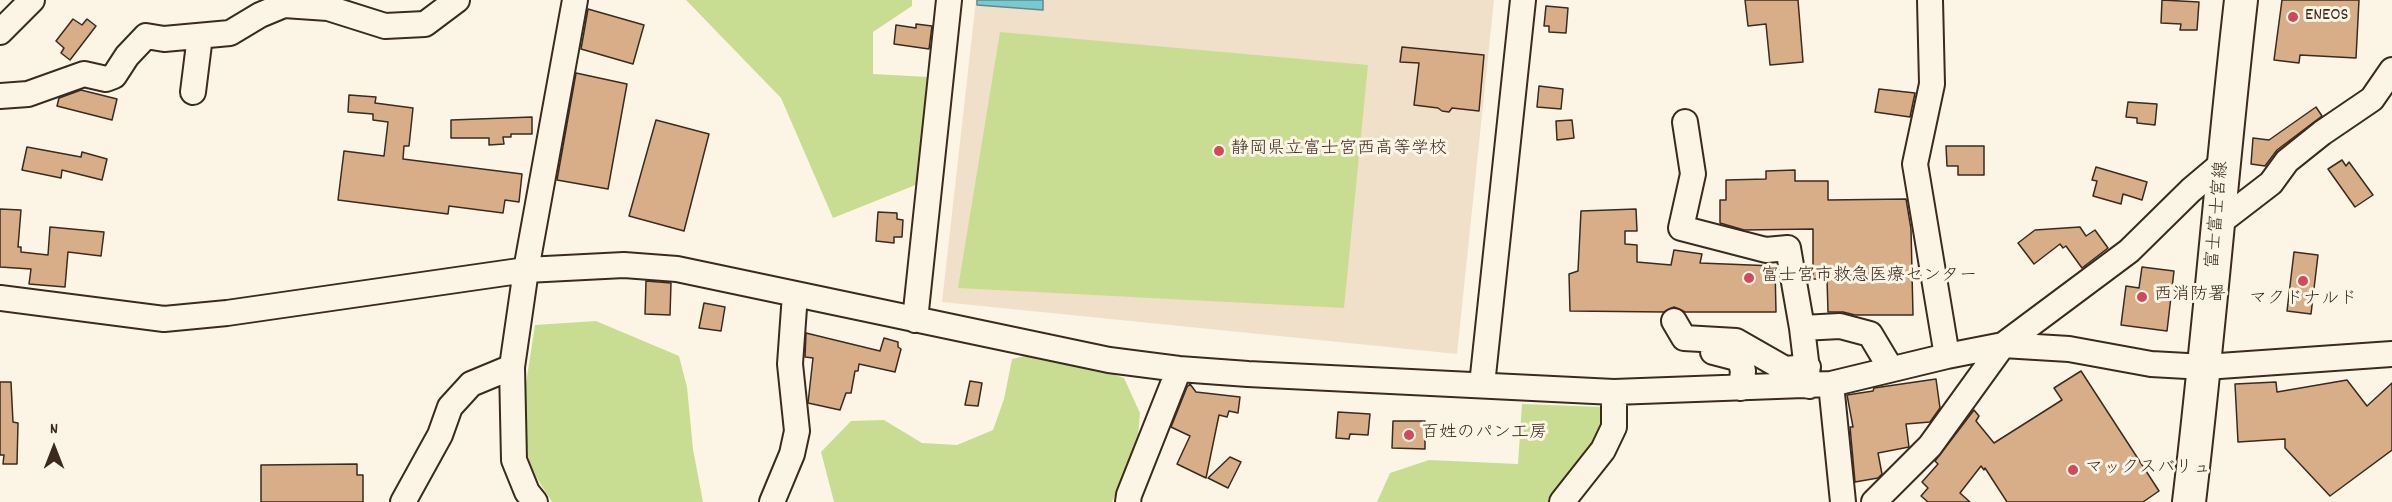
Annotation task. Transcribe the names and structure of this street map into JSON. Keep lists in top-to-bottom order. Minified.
{"streets":{"main road":["富士富士宮線"]},"places":["ENEOS","静岡県立富士宮西高等学校","富士宮市救急医療センター","マクドナルド","西消防署","百姓のパン工房","マックスバリュ"],"north":"top"}
